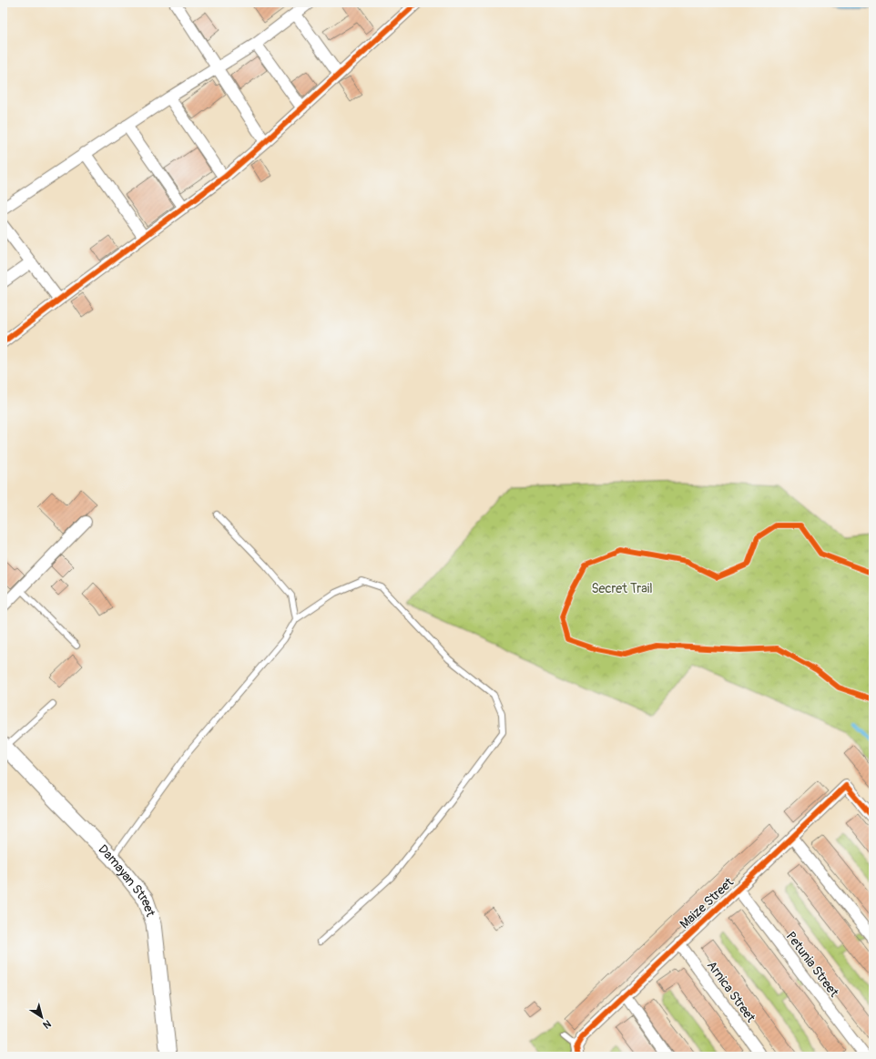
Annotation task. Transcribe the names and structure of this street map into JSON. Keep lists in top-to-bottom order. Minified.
{"streets":{"street":["Damayan Street","Maize Street","Petunia Street","Arnica Street"]},"crossings":[["Maize Street","Petunia Street"],["Maize Street","Arnica Street"]],"parks":["Secret Trail"],"north":"bottom right"}
